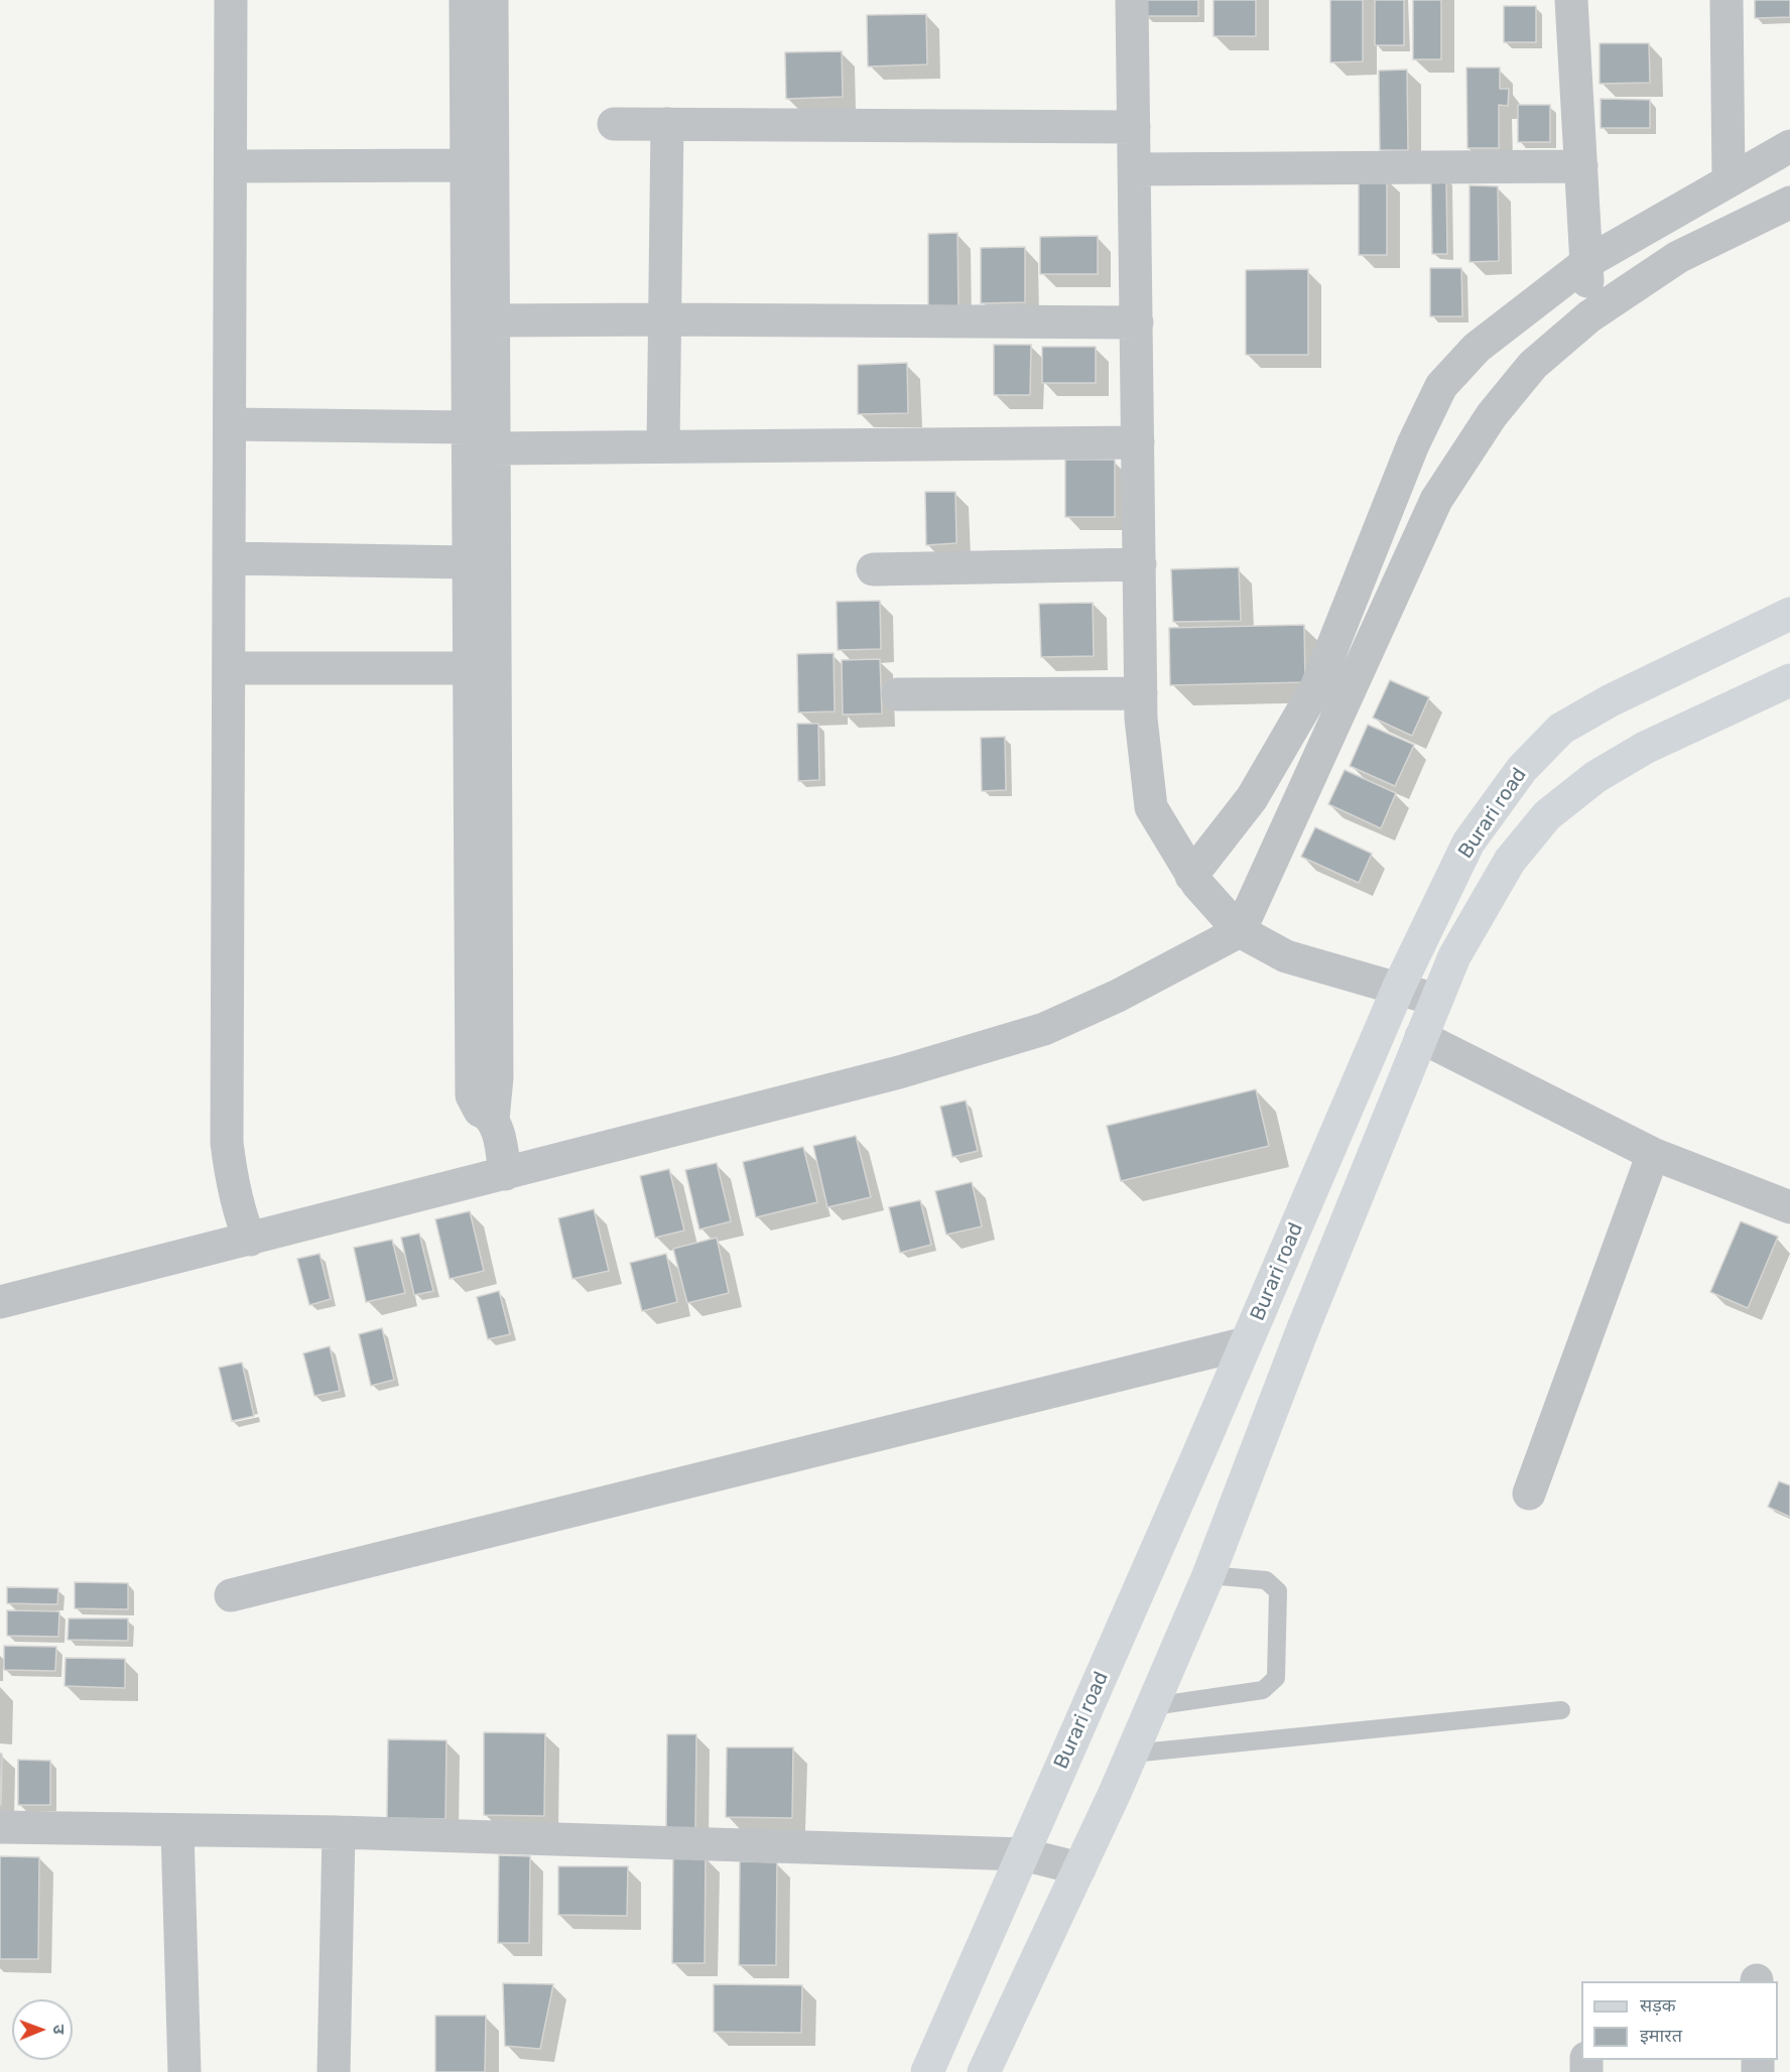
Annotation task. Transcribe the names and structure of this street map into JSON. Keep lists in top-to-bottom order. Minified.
{"streets":{"main road":["Burari road"]},"legend":["सड़क","इमारत"],"north":"right"}
